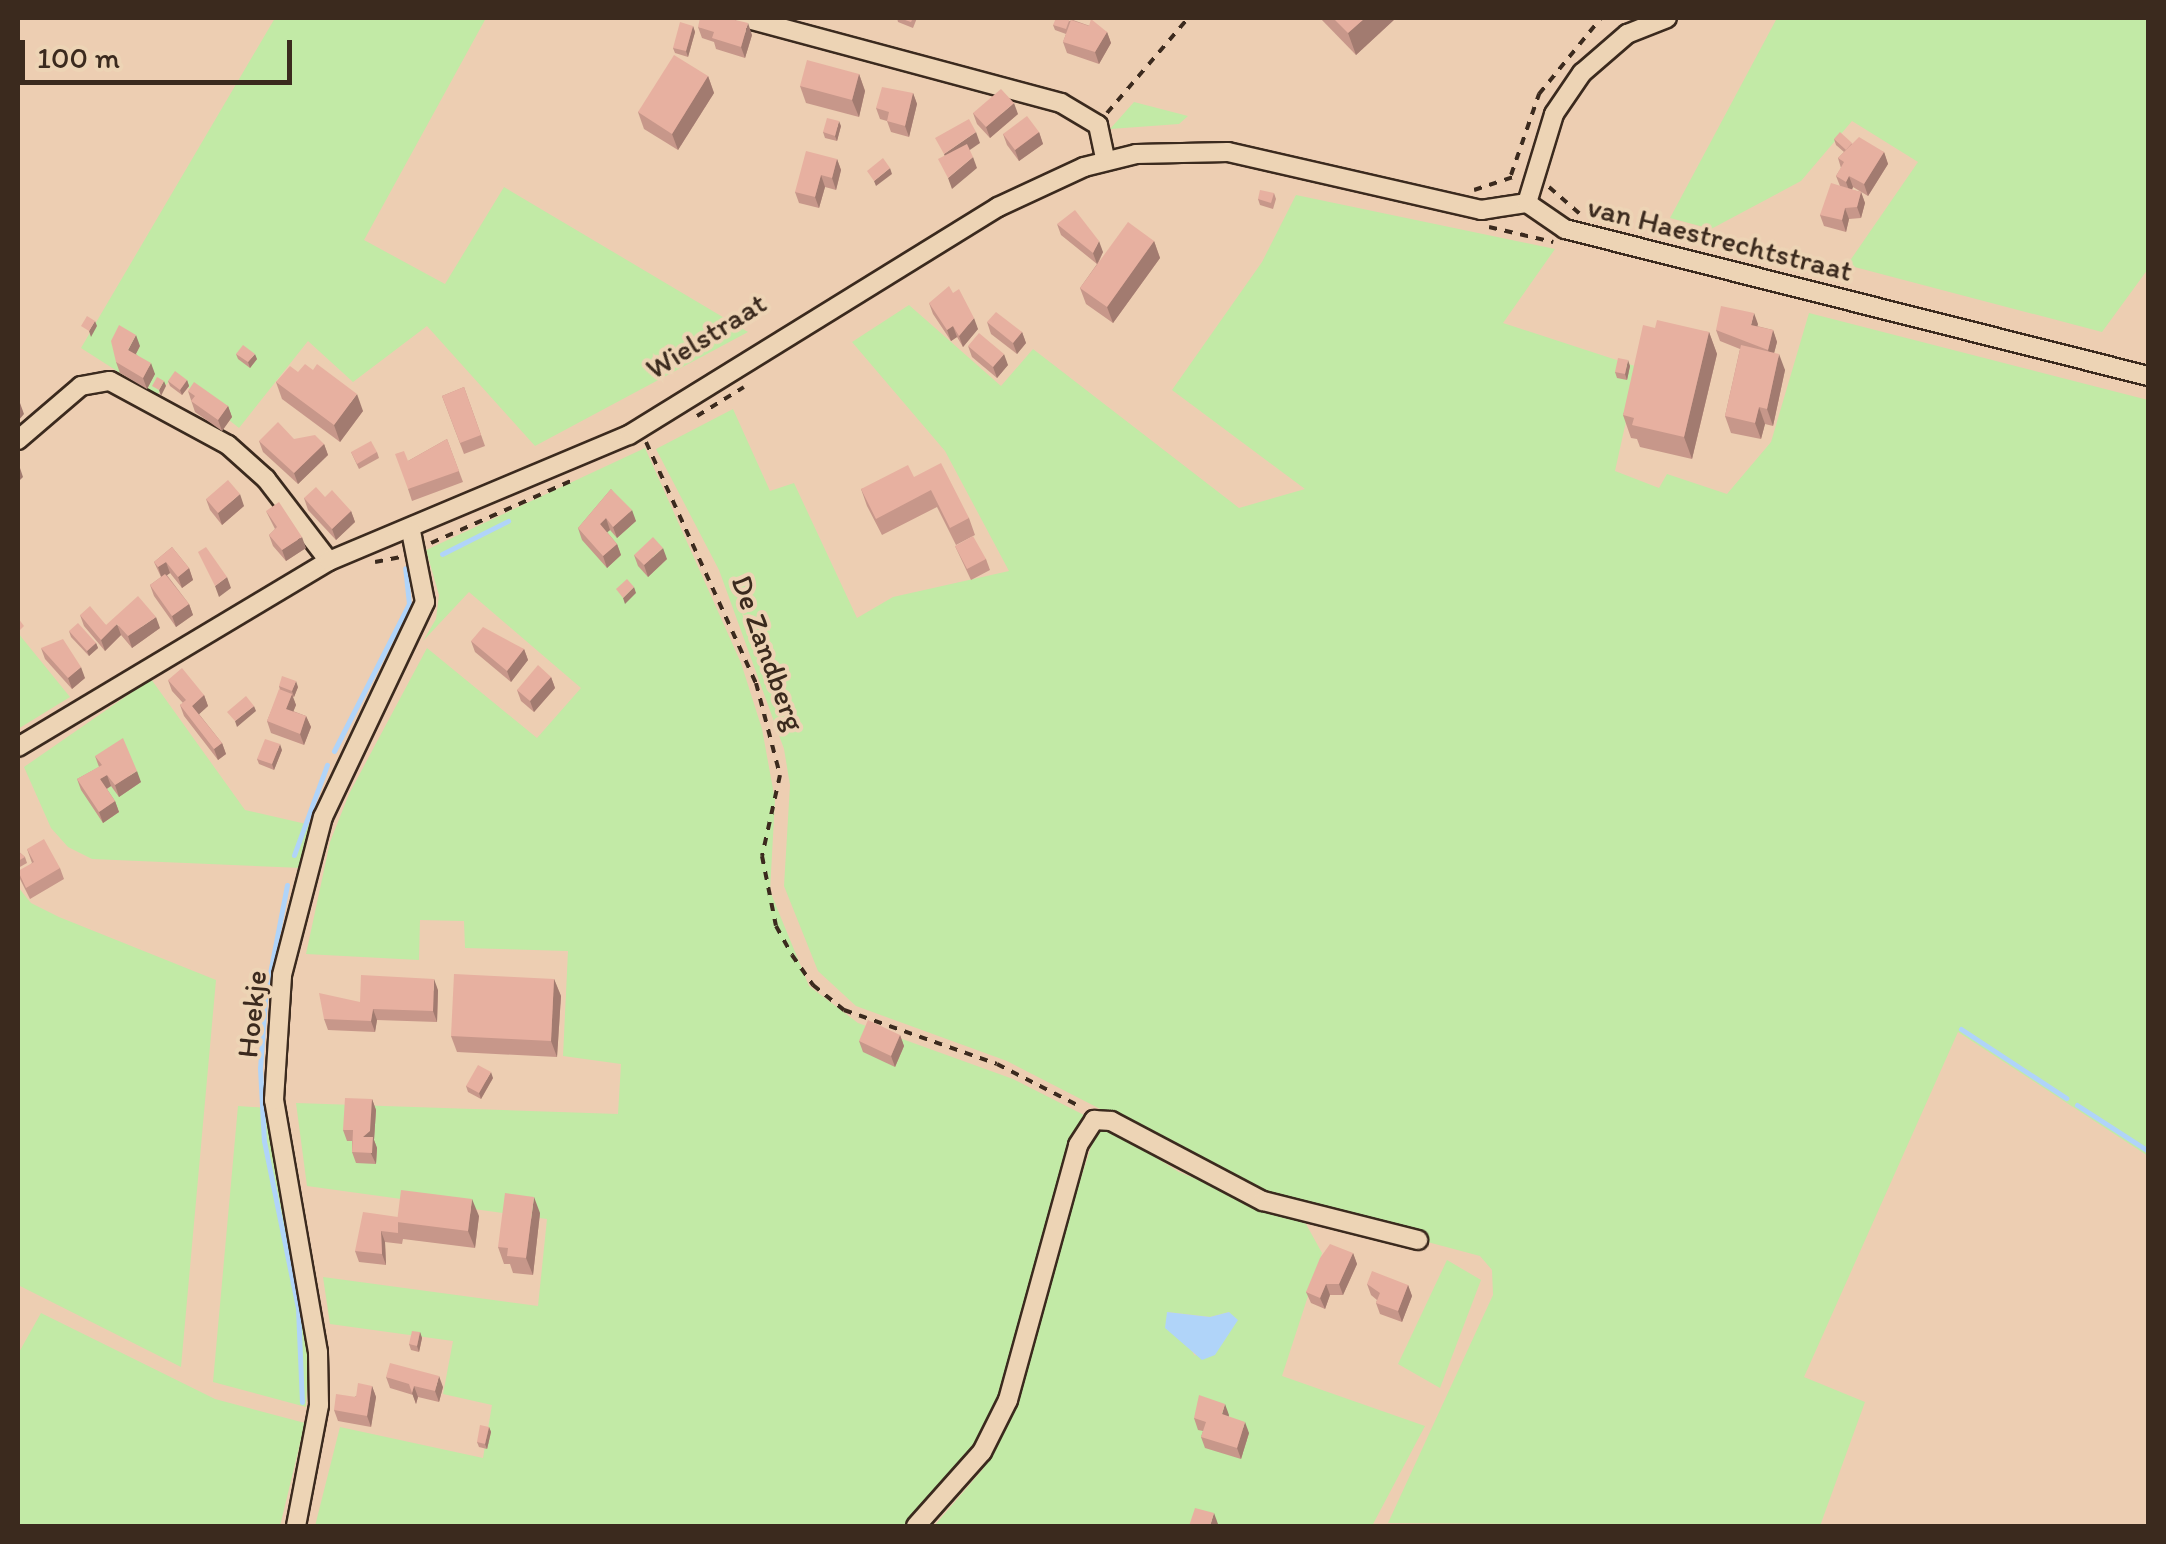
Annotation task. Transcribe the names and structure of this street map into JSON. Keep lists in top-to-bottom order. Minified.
{"streets":{"street":["van Haestrechtstraat","Wielstraat","Hoekje"],"path":["De Zandberg"]},"crossings":[["Wielstraat","Hoekje"]],"scale_bar":"100 m"}
